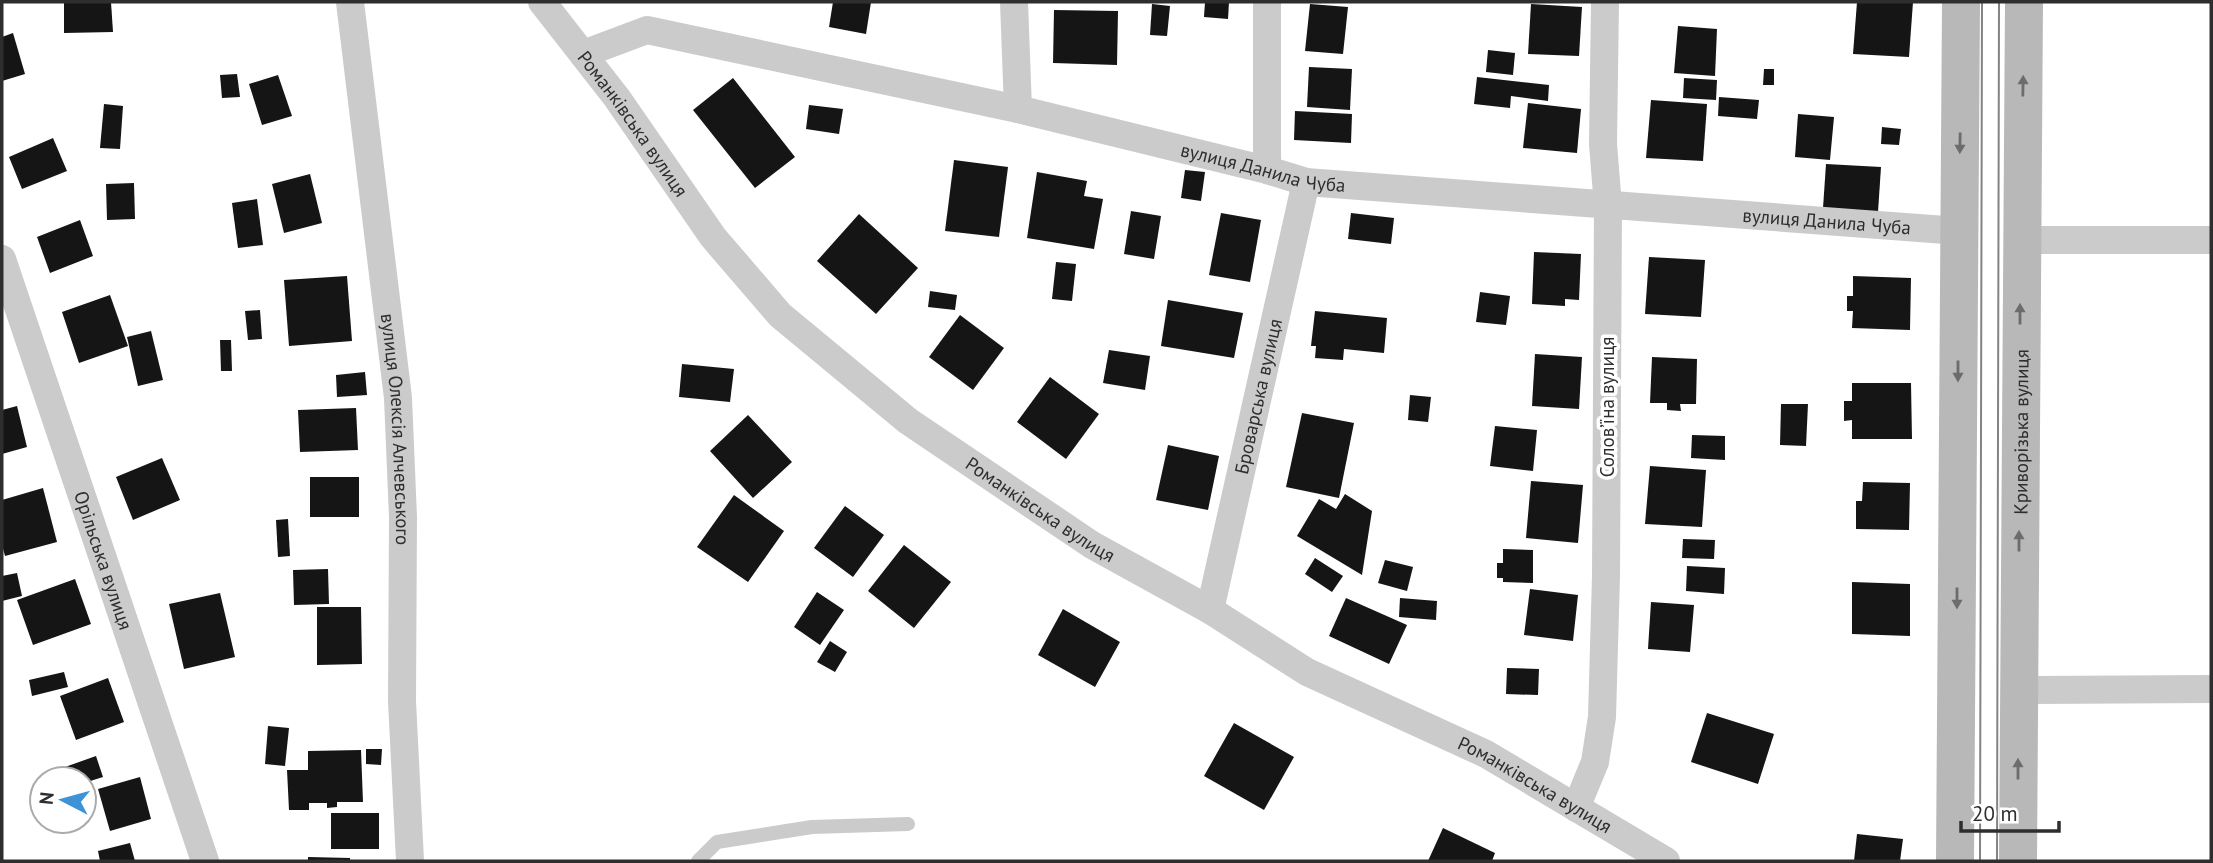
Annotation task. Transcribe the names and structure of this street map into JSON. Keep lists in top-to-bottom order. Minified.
{"streets":{"main road":["Криворізька вулиця"],"street":["Романківська вулиця","вулиця Данила Чуба","Броварська вулиця","Соловʼїна вулиця","вулиця Олексія Алчевського","Орільська вулиця"]},"crossings":[["Романківська вулиця","вулиця Данила Чуба"],["Романківська вулиця","Броварська вулиця"],["Романківська вулиця","Соловʼїна вулиця"],["вулиця Данила Чуба","Броварська вулиця"],["вулиця Данила Чуба","Соловʼїна вулиця"]],"scale_bar":"20 m","north":"left"}
